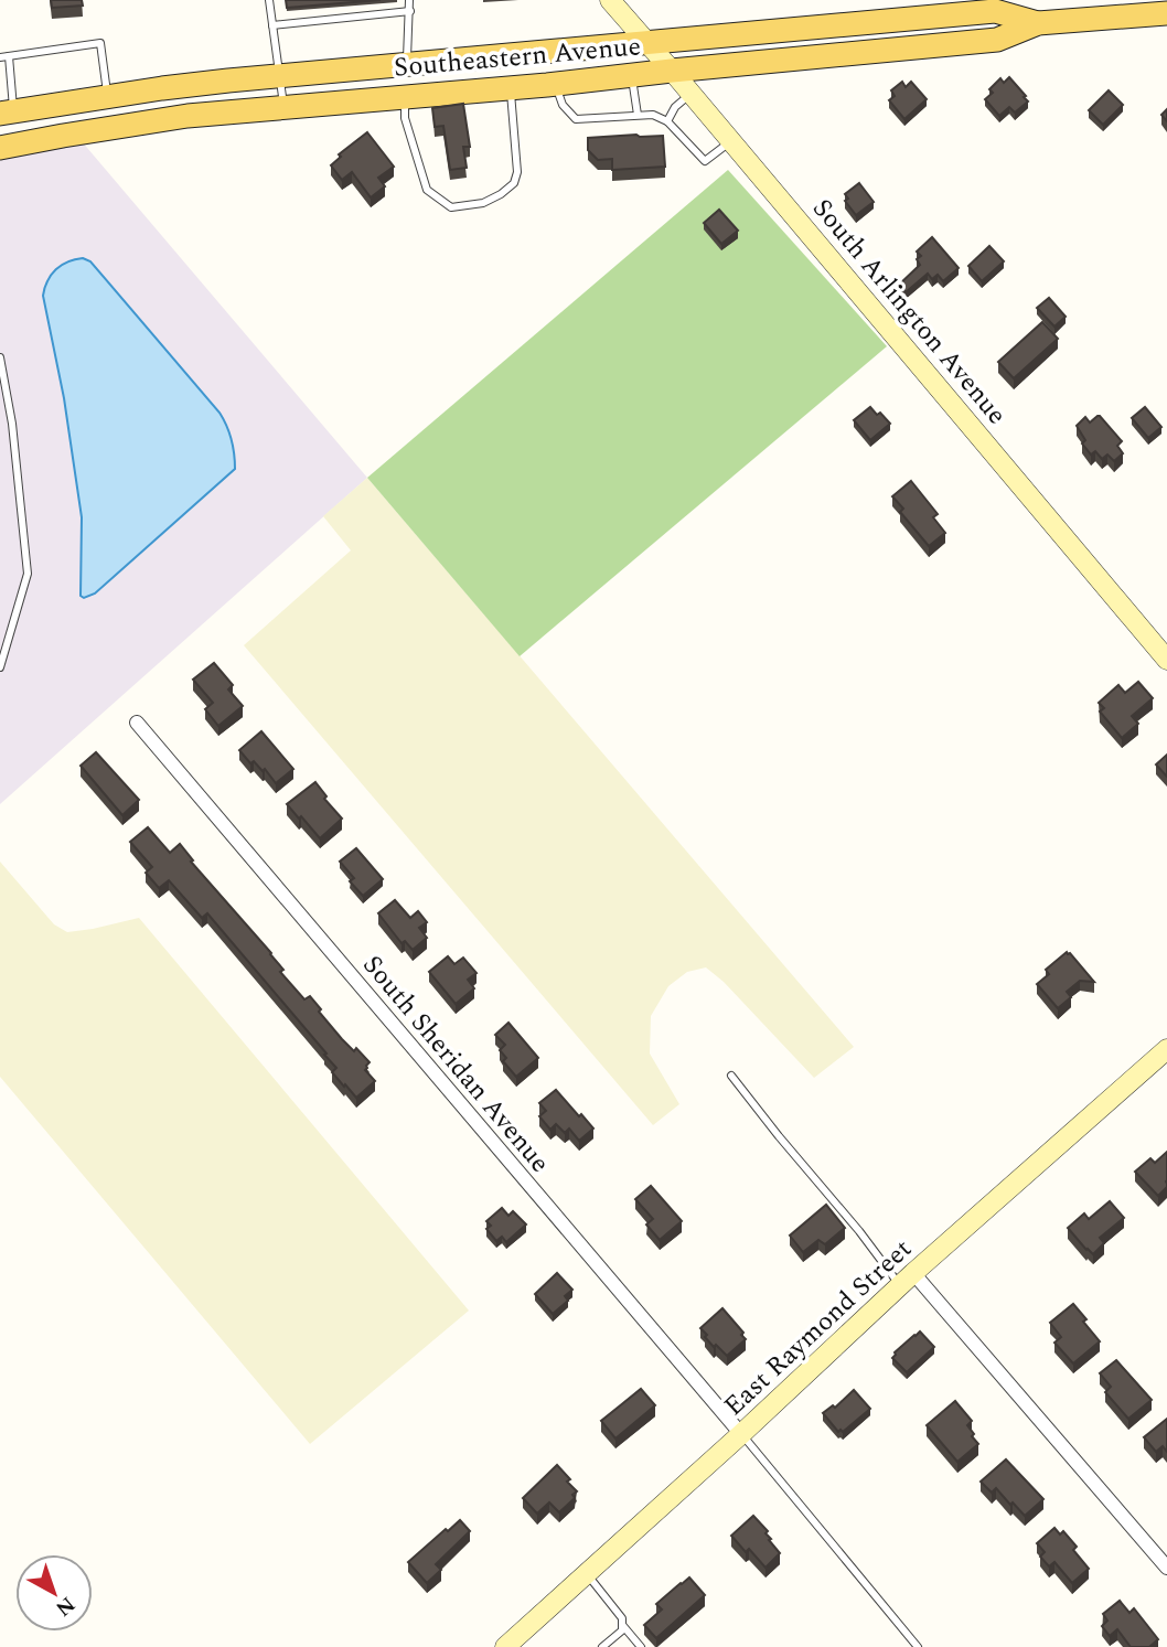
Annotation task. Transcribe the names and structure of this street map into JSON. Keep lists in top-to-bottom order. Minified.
{"streets":{"main road":["Southeastern Avenue","South Arlington Avenue","East Raymond Street"],"street":["South Sheridan Avenue"]},"crossings":[["Southeastern Avenue","South Arlington Avenue"],["South Sheridan Avenue","East Raymond Street"]],"north":"bottom right"}
